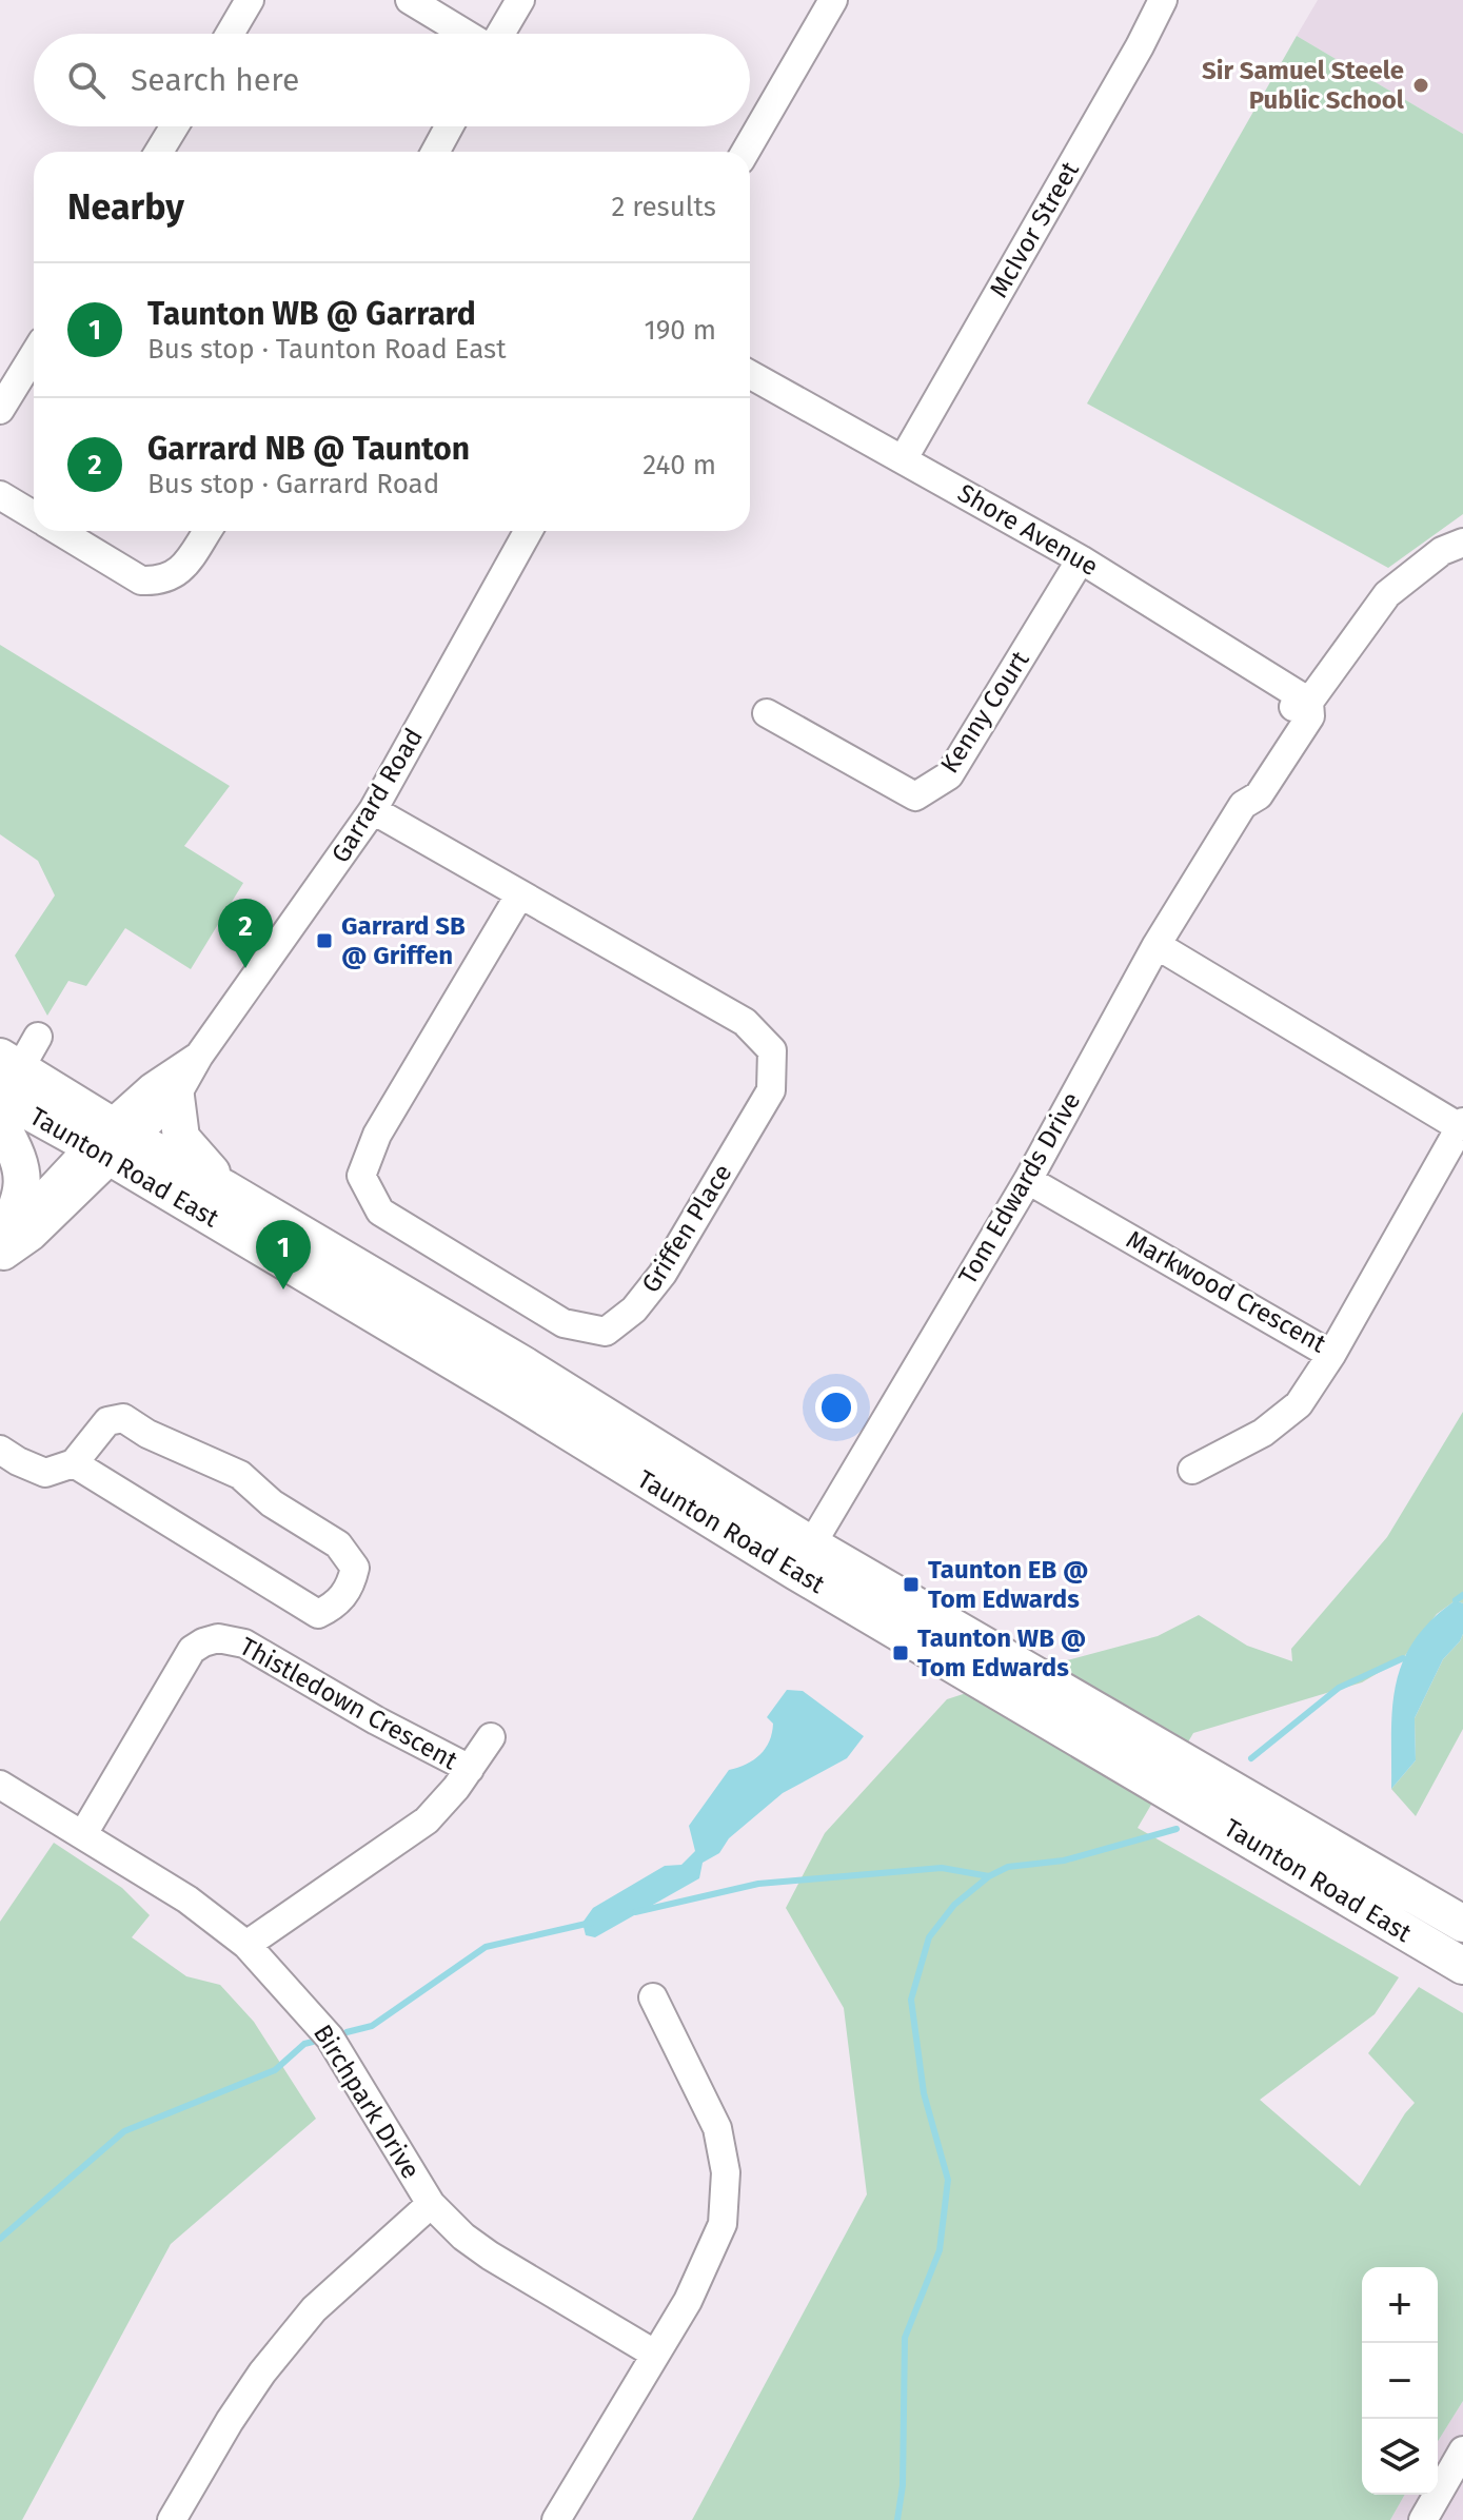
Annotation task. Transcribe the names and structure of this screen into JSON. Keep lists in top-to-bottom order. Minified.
{"streets":{"main road":["Taunton Road East"],"street":["McIvor Street","Shore Avenue","Kenny Court","Garrard Road","Tom Edwards Drive","Griffen Place","Markwood Crescent","Thistledown Crescent","Birchpark Drive"]},"crossings":[["McIvor Street","Shore Avenue"],["Shore Avenue","Kenny Court"],["Shore Avenue","Tom Edwards Drive"],["Garrard Road","Taunton Road East"],["Garrard Road","Griffen Place"],["Taunton Road East","Tom Edwards Drive"],["Tom Edwards Drive","Markwood Crescent"],["Thistledown Crescent","Birchpark Drive"]],"places":{"other":["Sir Samuel Steele Public School"],"transit":["Garrard SB @ Griffen","Taunton EB @ Tom Edwards","Taunton WB @ Tom Edwards"]},"page":{"search":"Search here","heading":["Nearby","2 results"],"list":[{"mark":"1","name":"Taunton WB @ Garrard","note":"Bus stop · Taunton Road East","value":"190 m"},{"mark":"2","name":"Garrard NB @ Taunton","note":"Bus stop · Garrard Road","value":"240 m"}],"pins":["2","1"],"map_buttons":["+","−"]}}
